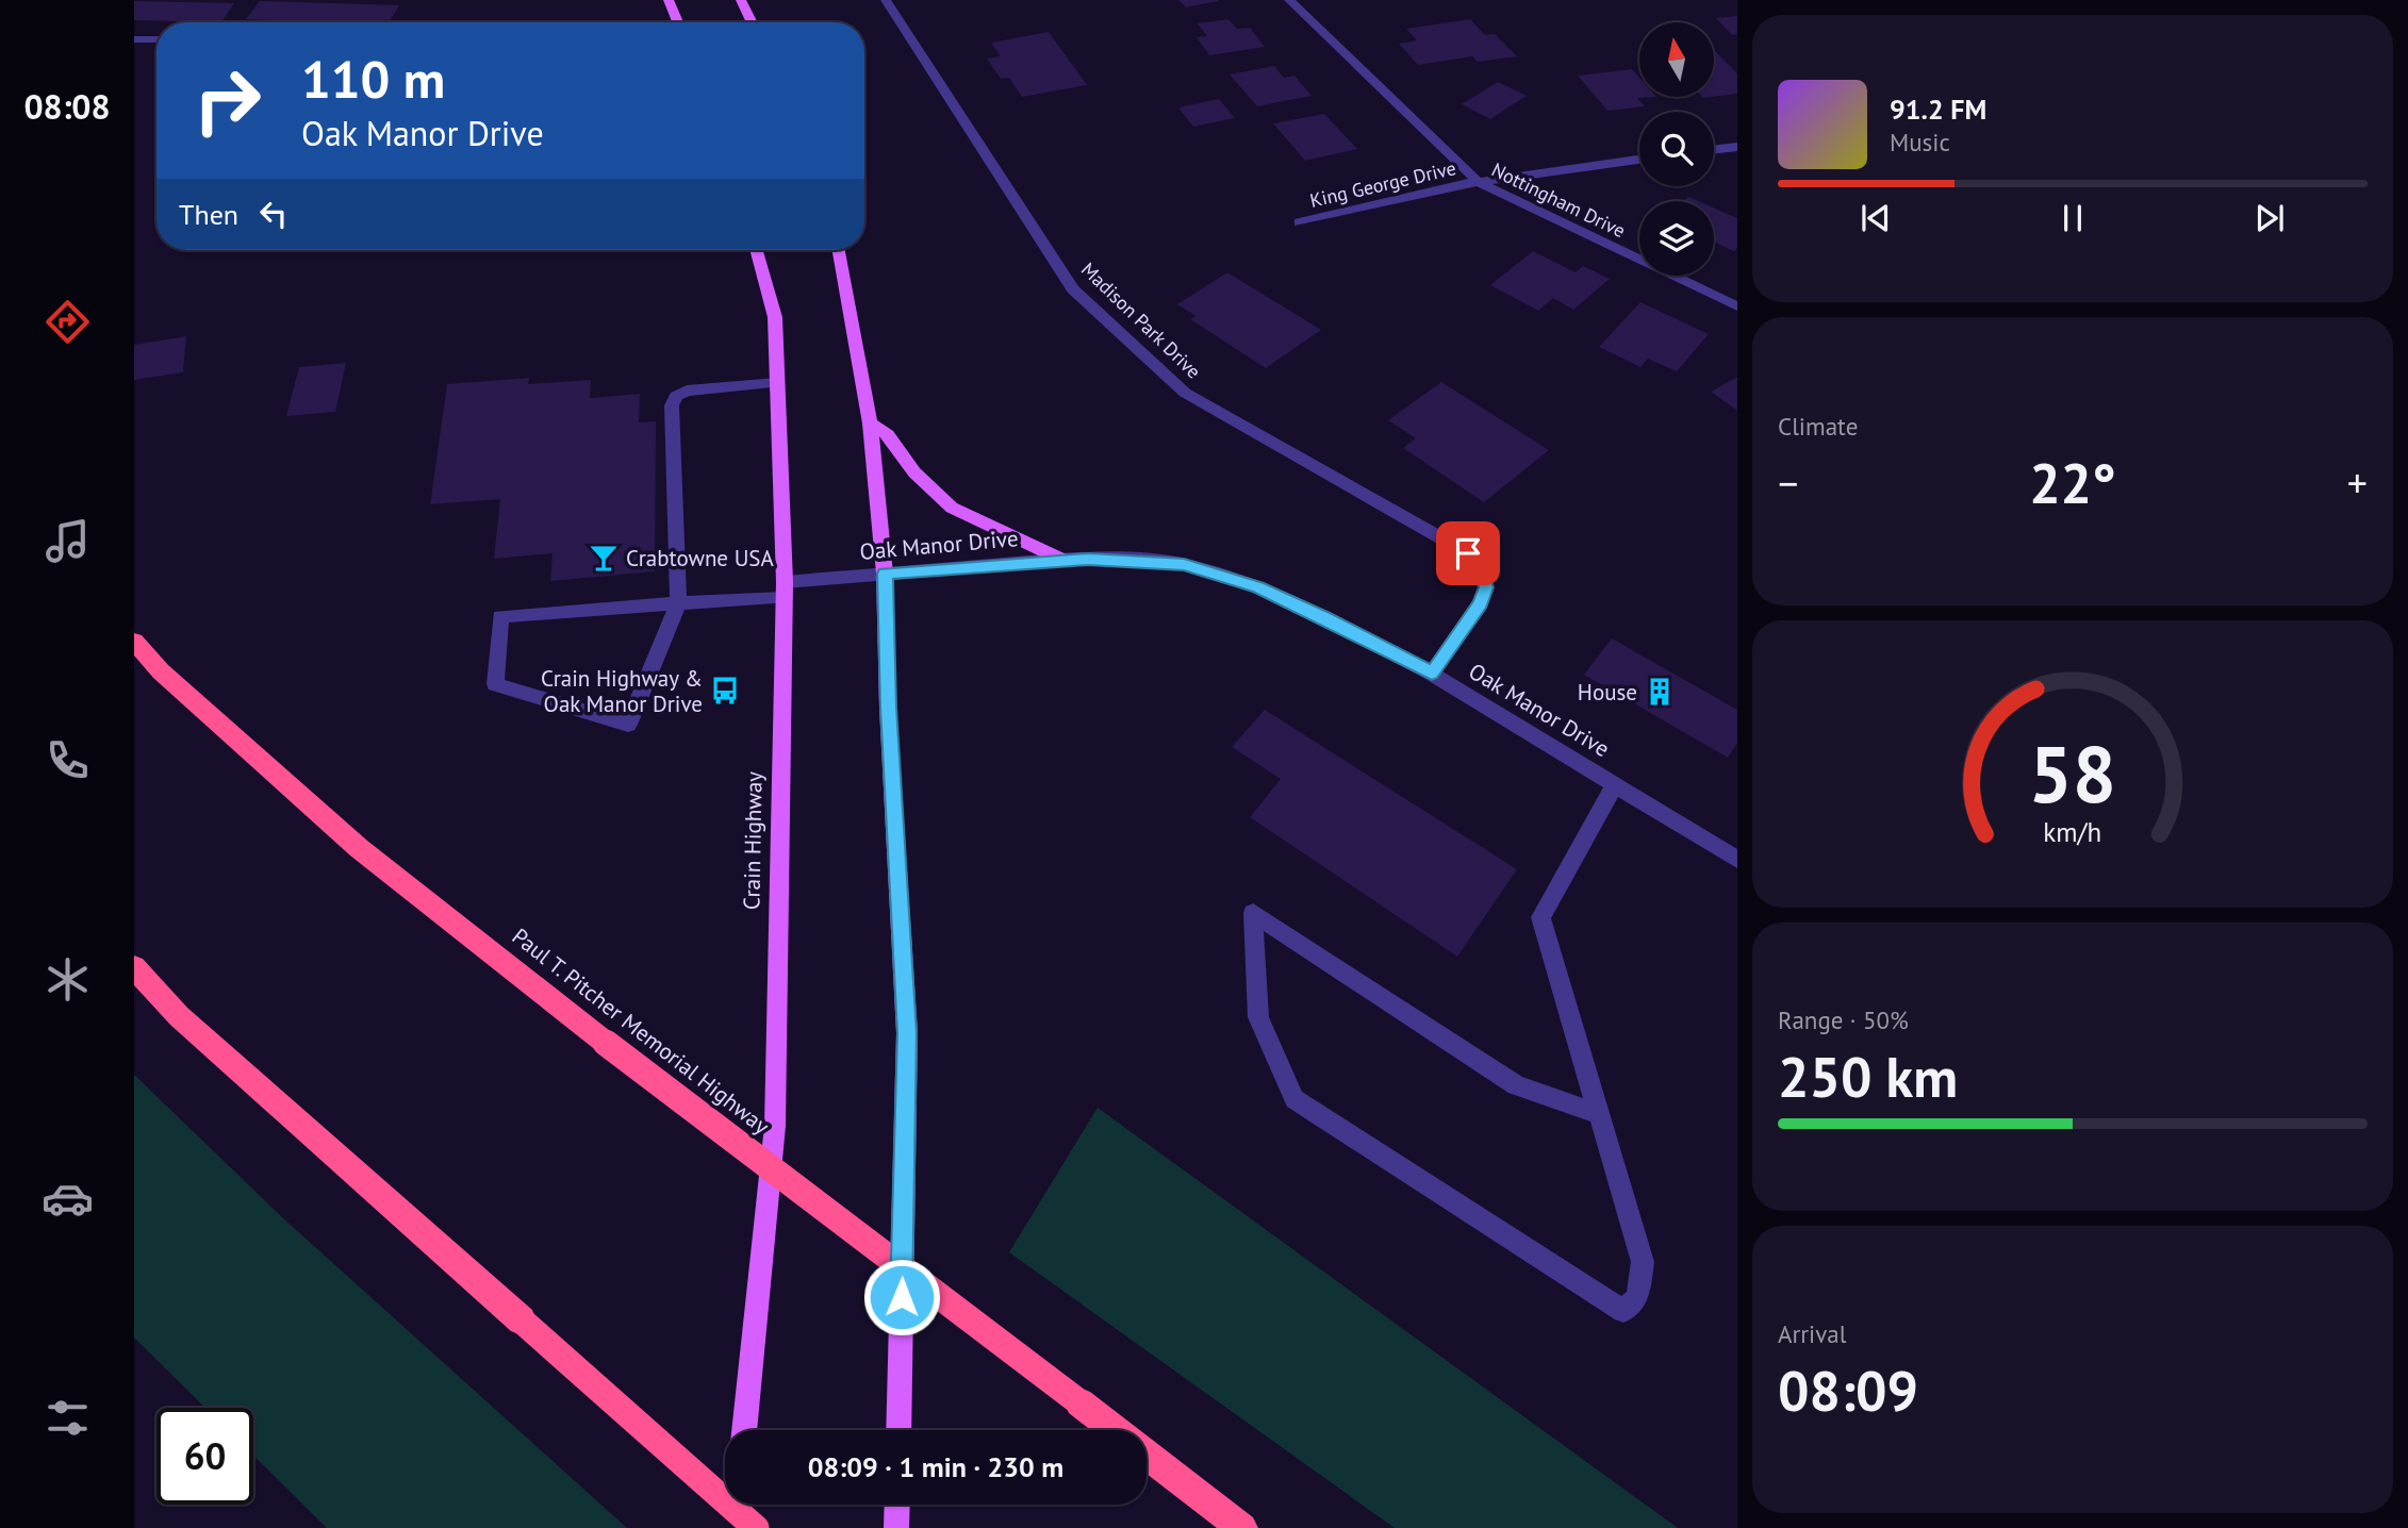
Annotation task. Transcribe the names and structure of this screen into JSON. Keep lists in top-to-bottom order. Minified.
{"streets":{"highway":["Paul T. Pitcher Memorial Highway"],"main road":["Crain Highway"],"street":["King George Drive","Nottingham Drive","Madison Park Drive","Oak Manor Drive"]},"crossings":[["King George Drive","Nottingham Drive"],["Madison Park Drive","Oak Manor Drive"],["Oak Manor Drive","Crain Highway"]],"places":{"bar":["Crabtowne USA"],"bus stop":["Crain Highway & Oak Manor Drive"],"building":["House"]},"north":"top","page":{"tabs":"08:08","turn":["110 m","Oak Manor Drive"],"song":["91.2 FM","Music"],"then":"Then","tile":["Climate",["Range · 50%","250 km"],["Arrival","08:09"]],"heat":["−","22°","+"],"limit":"60","trip":"08:09 · 1 min · 230 m","gauge":["58","km/h"]}}
